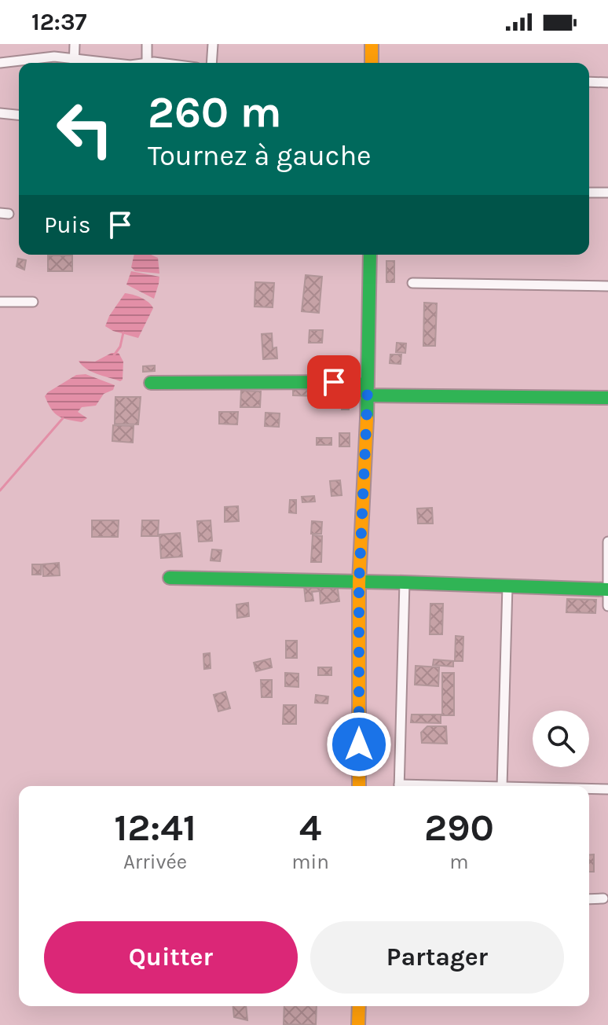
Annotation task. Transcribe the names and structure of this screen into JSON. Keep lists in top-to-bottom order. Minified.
{"page":{"status":"12:37","turn":["260 m","Tournez à gauche"],"then":"Puis","eta":["12:41","Arrivée","4","min","290","m"],"buttons":["Quitter","Partager"]}}
